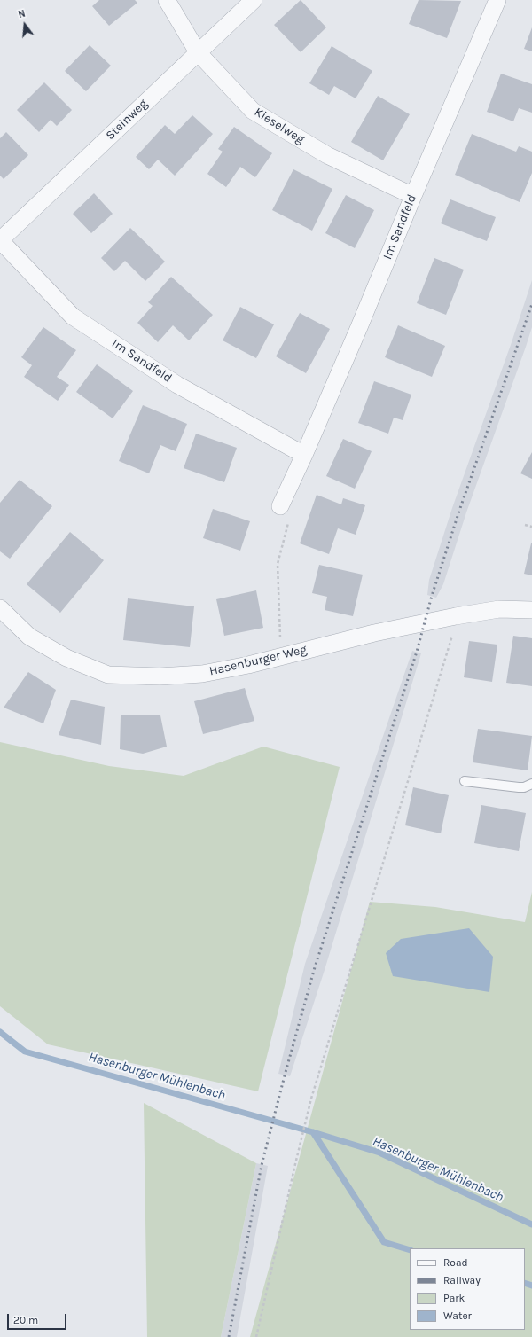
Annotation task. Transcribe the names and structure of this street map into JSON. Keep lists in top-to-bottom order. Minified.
{"streets":{"street":["Steinweg","Kieselweg","Im Sandfeld","Hasenburger Weg"]},"crossings":[["Steinweg","Kieselweg"],["Steinweg","Im Sandfeld"],["Kieselweg","Im Sandfeld"]],"water":["Hasenburger Mühlenbach"],"legend":["Road","Railway","Park","Water"],"scale_bar":"20 m","north":"top"}
